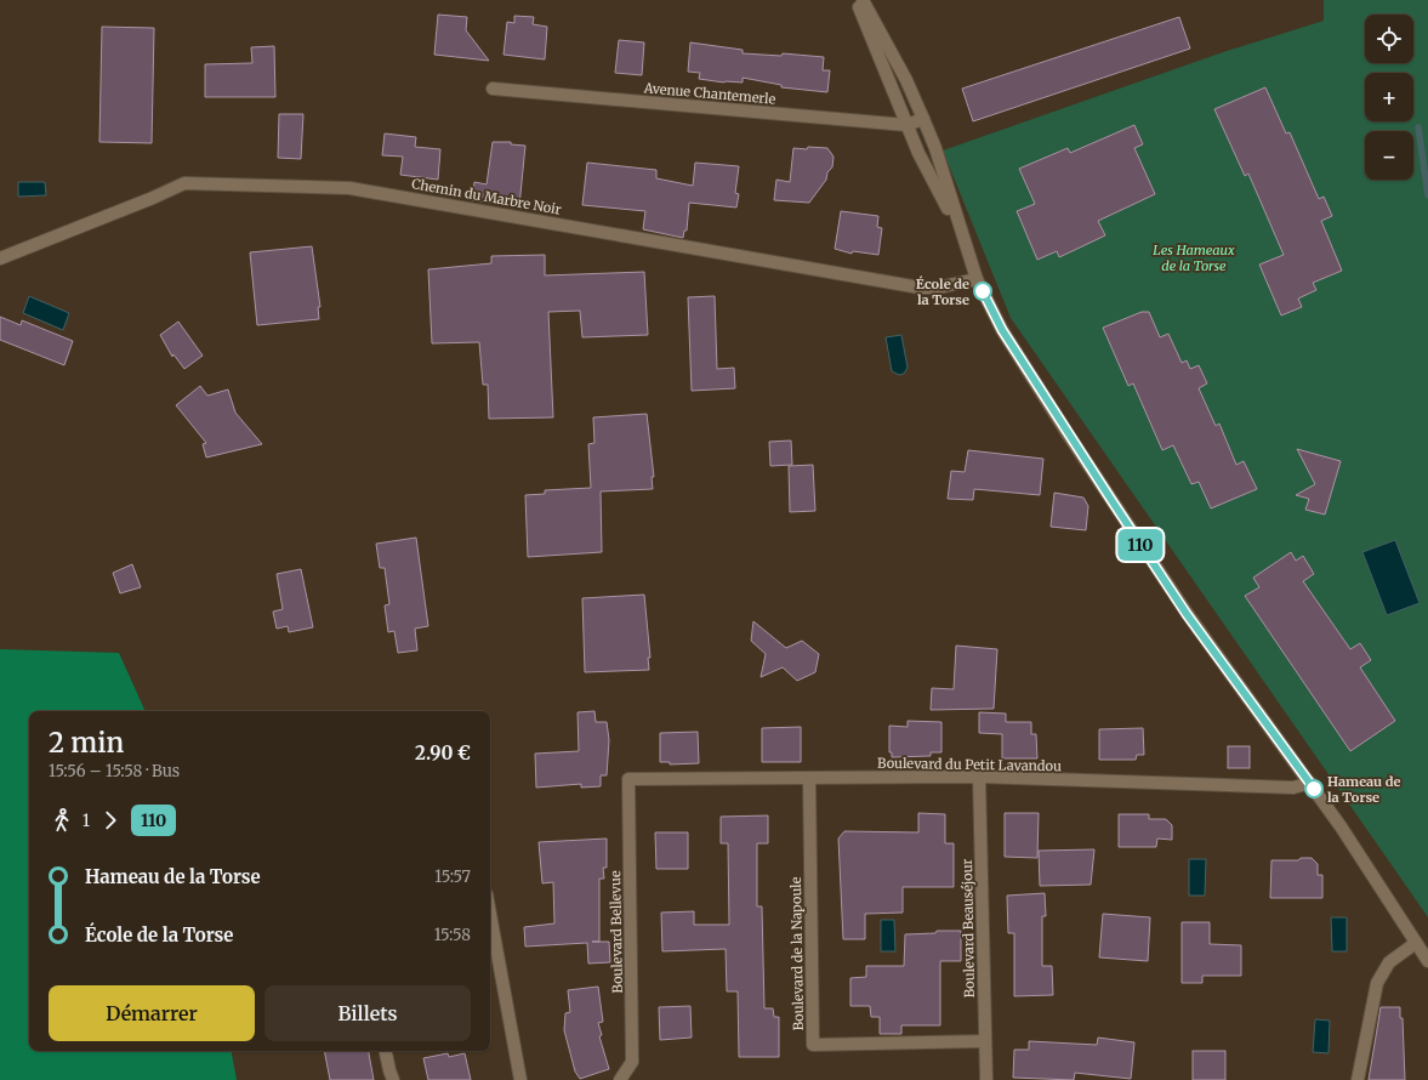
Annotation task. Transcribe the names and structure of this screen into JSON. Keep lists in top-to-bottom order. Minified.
{"streets":{"street":["Avenue Chantemerle","Chemin du Marbre Noir","Boulevard du Petit Lavandou","Boulevard Beauséjour","Boulevard Bellevue","Boulevard de la Napoule"]},"crossings":[["Boulevard du Petit Lavandou","Boulevard Beauséjour"],["Boulevard du Petit Lavandou","Boulevard Bellevue"],["Boulevard du Petit Lavandou","Boulevard de la Napoule"],["Boulevard Beauséjour","Boulevard de la Napoule"]],"parks":["Les Hameaux de la Torse"],"places":["École de la Torse","Hameau de la Torse"],"lines":["bus line 110"],"page":{"on_map":"110","map_buttons":["+","−"],"heading":["2 min","15:56 – 15:58 · Bus","2.90 €"],"legs":["1","110"],"list":[{"name":"Hameau de la Torse","value":"15:57"},{"name":"École de la Torse","value":"15:58"}],"buttons":["Démarrer","Billets"]}}
